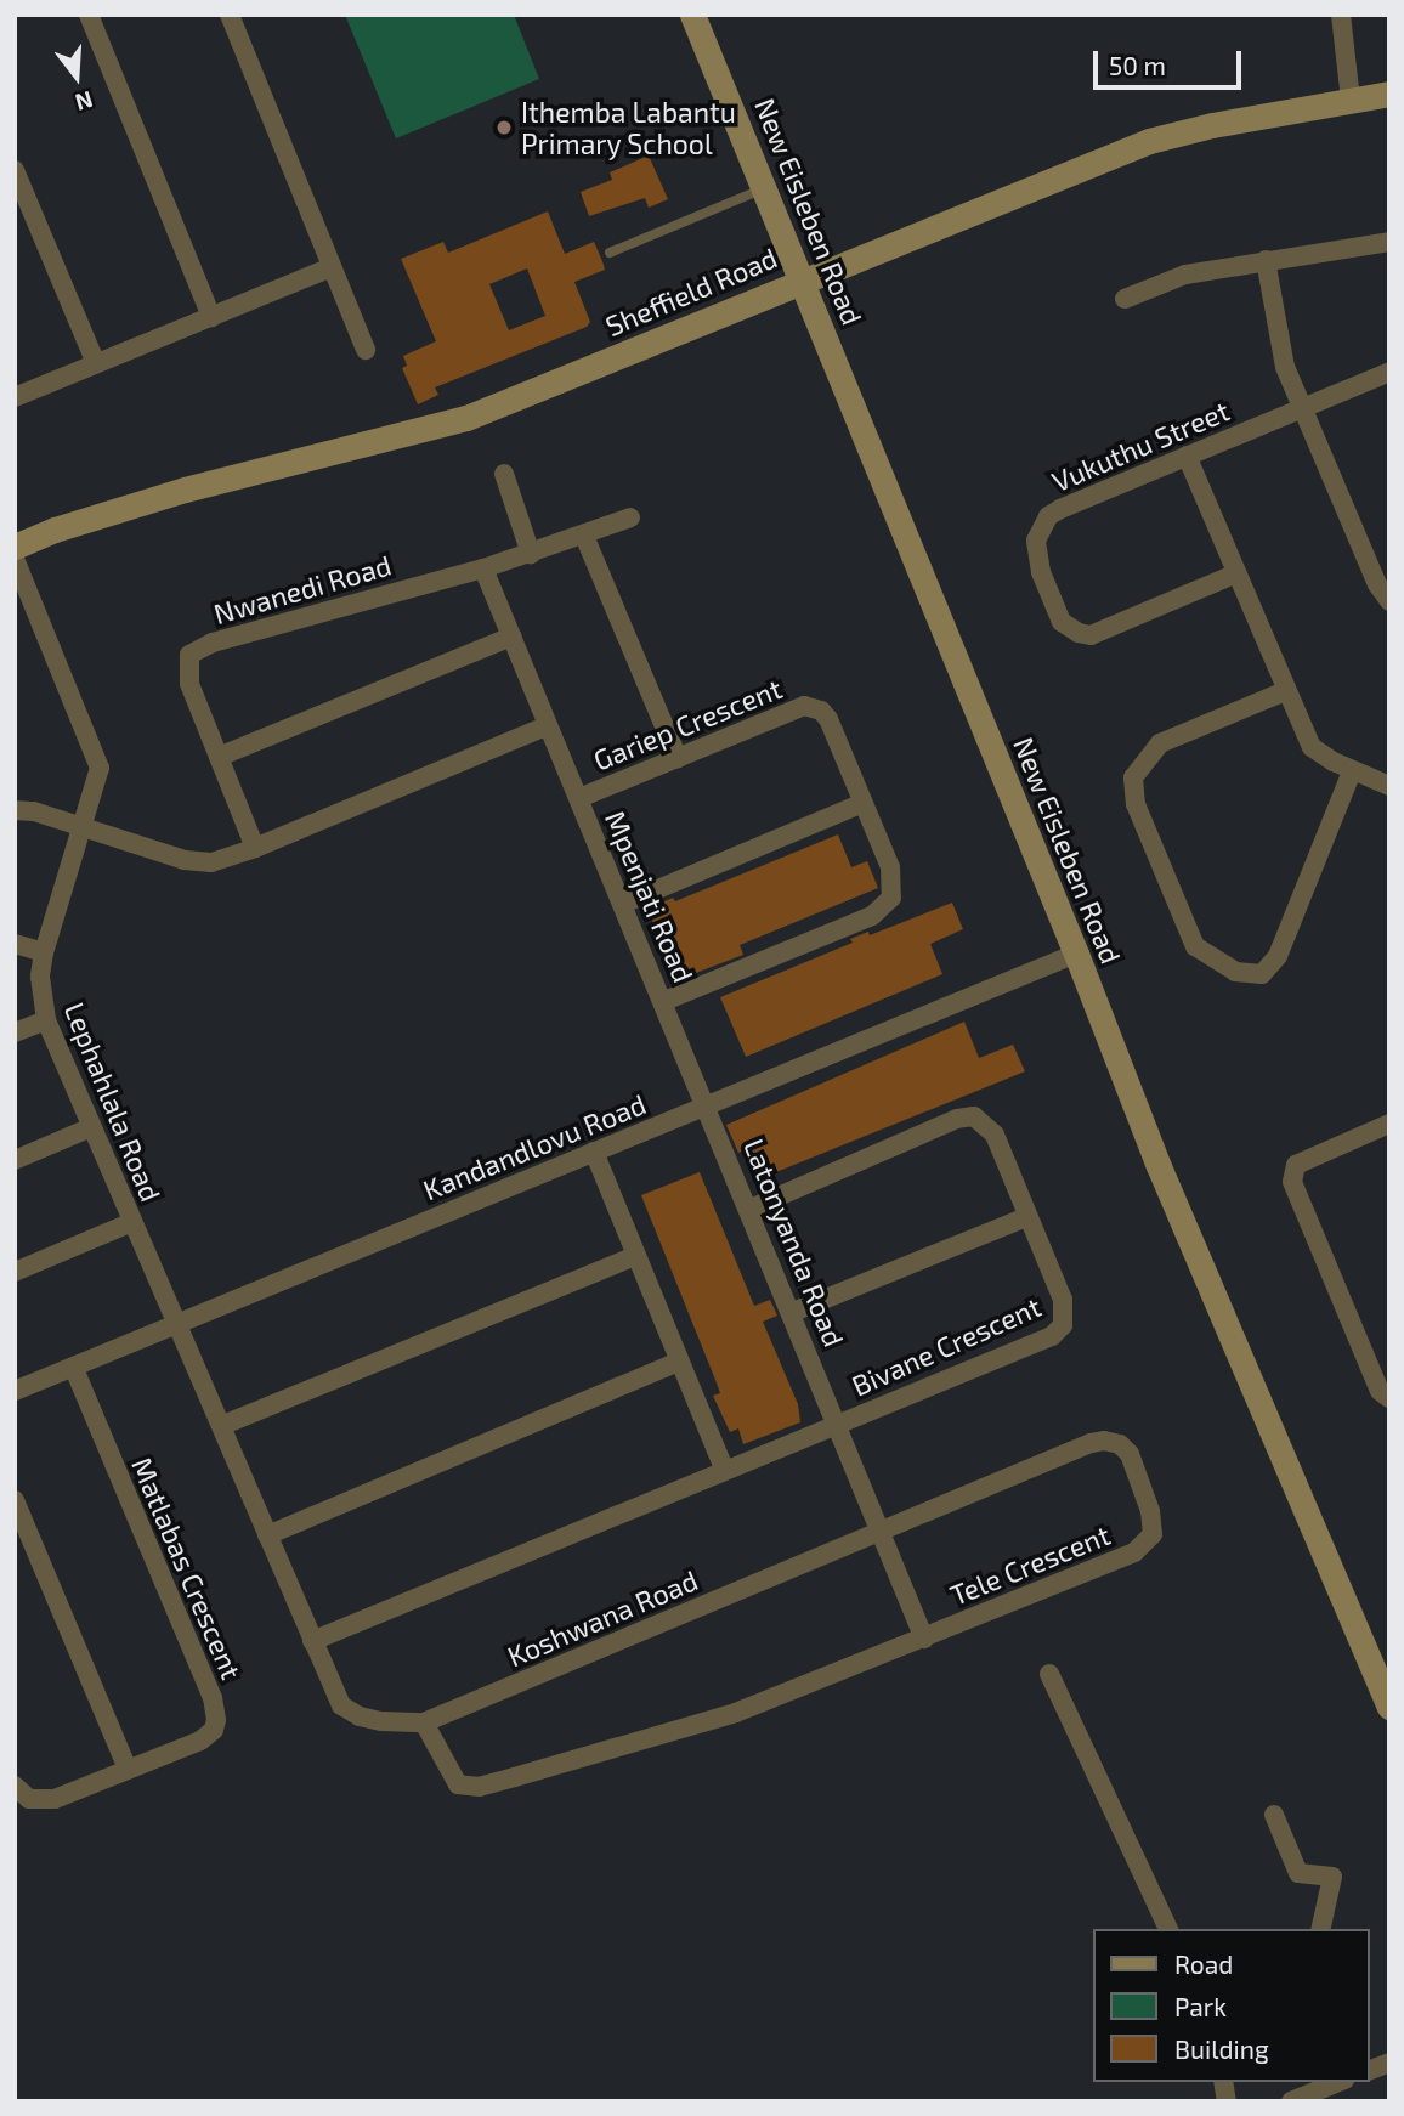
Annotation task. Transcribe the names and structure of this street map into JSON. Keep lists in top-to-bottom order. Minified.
{"streets":{"main road":["New Eisleben Road","Sheffield Road"],"street":["Vukuthu Street","Nwanedi Road","Gariep Crescent","Mpenjati Road","Lephahlala Road","Kandandlovu Road","Latonyanda Road","Bivane Crescent","Tele Crescent","Matlabas Crescent","Koshwana Road"]},"crossings":[["New Eisleben Road","Sheffield Road"],["New Eisleben Road","Kandandlovu Road"],["Nwanedi Road","Mpenjati Road"],["Gariep Crescent","Mpenjati Road"],["Mpenjati Road","Kandandlovu Road"],["Mpenjati Road","Latonyanda Road"],["Lephahlala Road","Kandandlovu Road"],["Lephahlala Road","Koshwana Road"],["Kandandlovu Road","Latonyanda Road"],["Kandandlovu Road","Matlabas Crescent"],["Latonyanda Road","Bivane Crescent"],["Latonyanda Road","Tele Crescent"],["Latonyanda Road","Koshwana Road"],["Tele Crescent","Koshwana Road"]],"places":["Ithemba Labantu Primary School"],"legend":["Road","Park","Building"],"scale_bar":"50 m","north":"bottom"}
